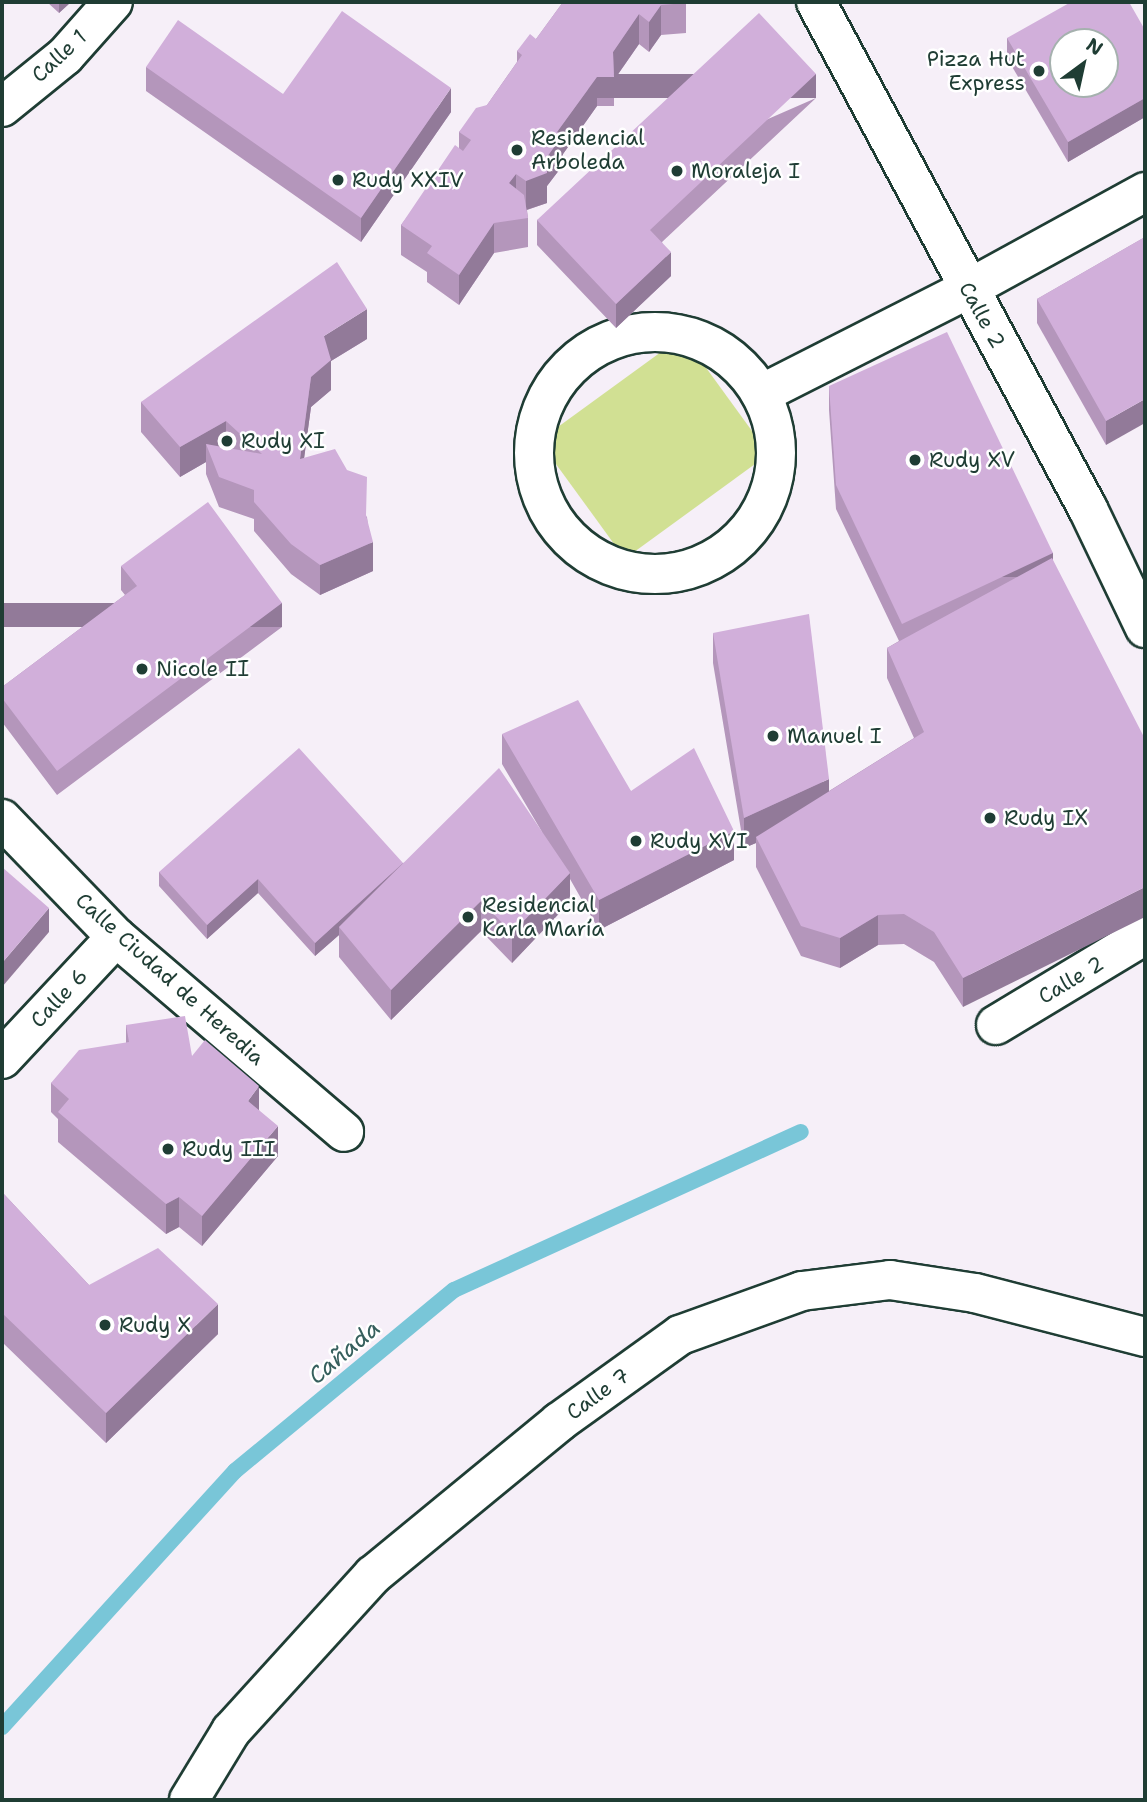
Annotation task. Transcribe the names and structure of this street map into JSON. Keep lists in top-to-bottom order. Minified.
{"streets":{"street":["Calle 1","Calle 2","Calle Ciudad de Heredia","Calle 6","Calle 7"]},"crossings":[["Calle Ciudad de Heredia","Calle 6"]],"water":["Cañada"],"places":["Pizza Hut Express","Residencial Arboleda","Moraleja I","Rudy XXIV","Rudy XI","Rudy XV","Nicole II","Manuel I","Rudy IX","Rudy XVI","Residencial Karla María","Rudy III","Rudy X"],"north":"top right"}
